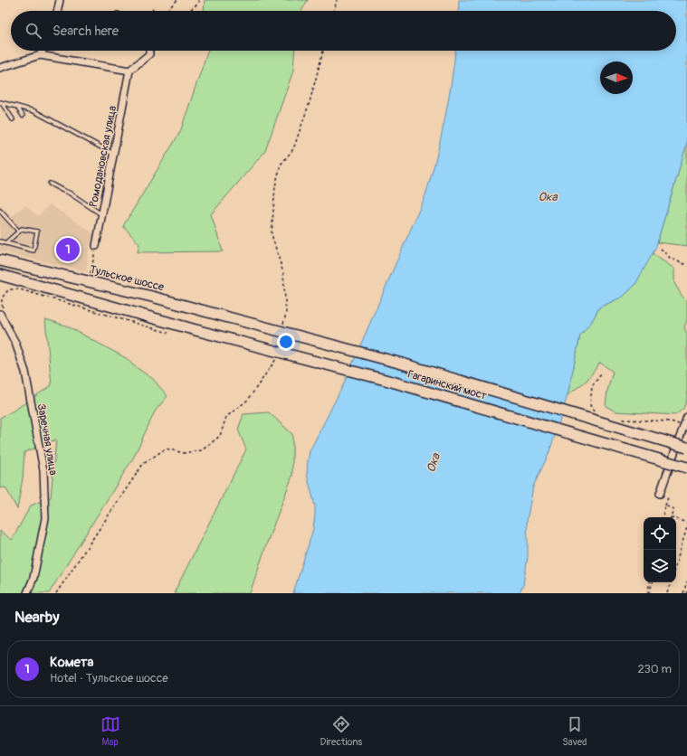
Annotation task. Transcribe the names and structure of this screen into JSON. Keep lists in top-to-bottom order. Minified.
{"streets":{"main road":["Тульское шоссе","Гагаринский мост"],"street":["Ромодановская улица","Заречная улица"]},"crossings":[["Тульское шоссе","Гагаринский мост"]],"water":["Ока"],"north":"right","page":{"search":"Search here","pins":"1","heading":"Nearby","list":[{"mark":"1","name":"Комета","note":"Hotel · Тульское шоссе","value":"230 m"}],"nav":["Map","Directions","Saved"]}}
